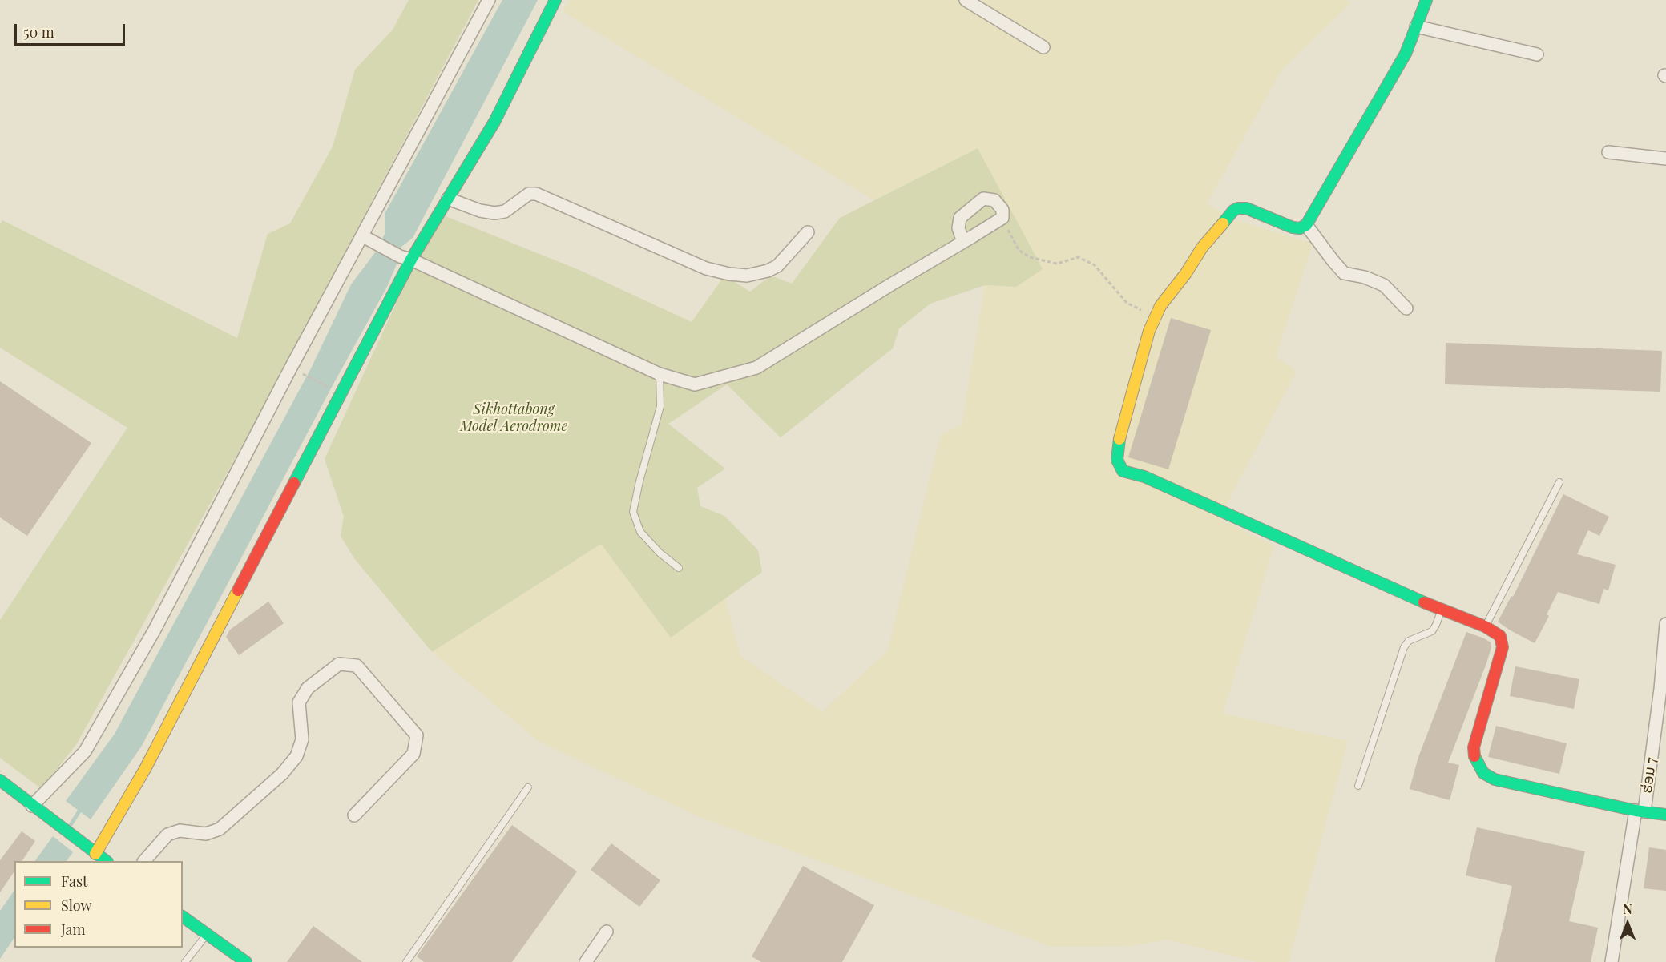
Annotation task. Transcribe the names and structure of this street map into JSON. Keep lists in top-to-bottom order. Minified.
{"streets":{"street":["ຮ່ອມ 7"]},"parks":["Sikhottabong Model Aerodrome"],"legend":["Fast","Slow","Jam"],"scale_bar":"50 m","north":"top"}
